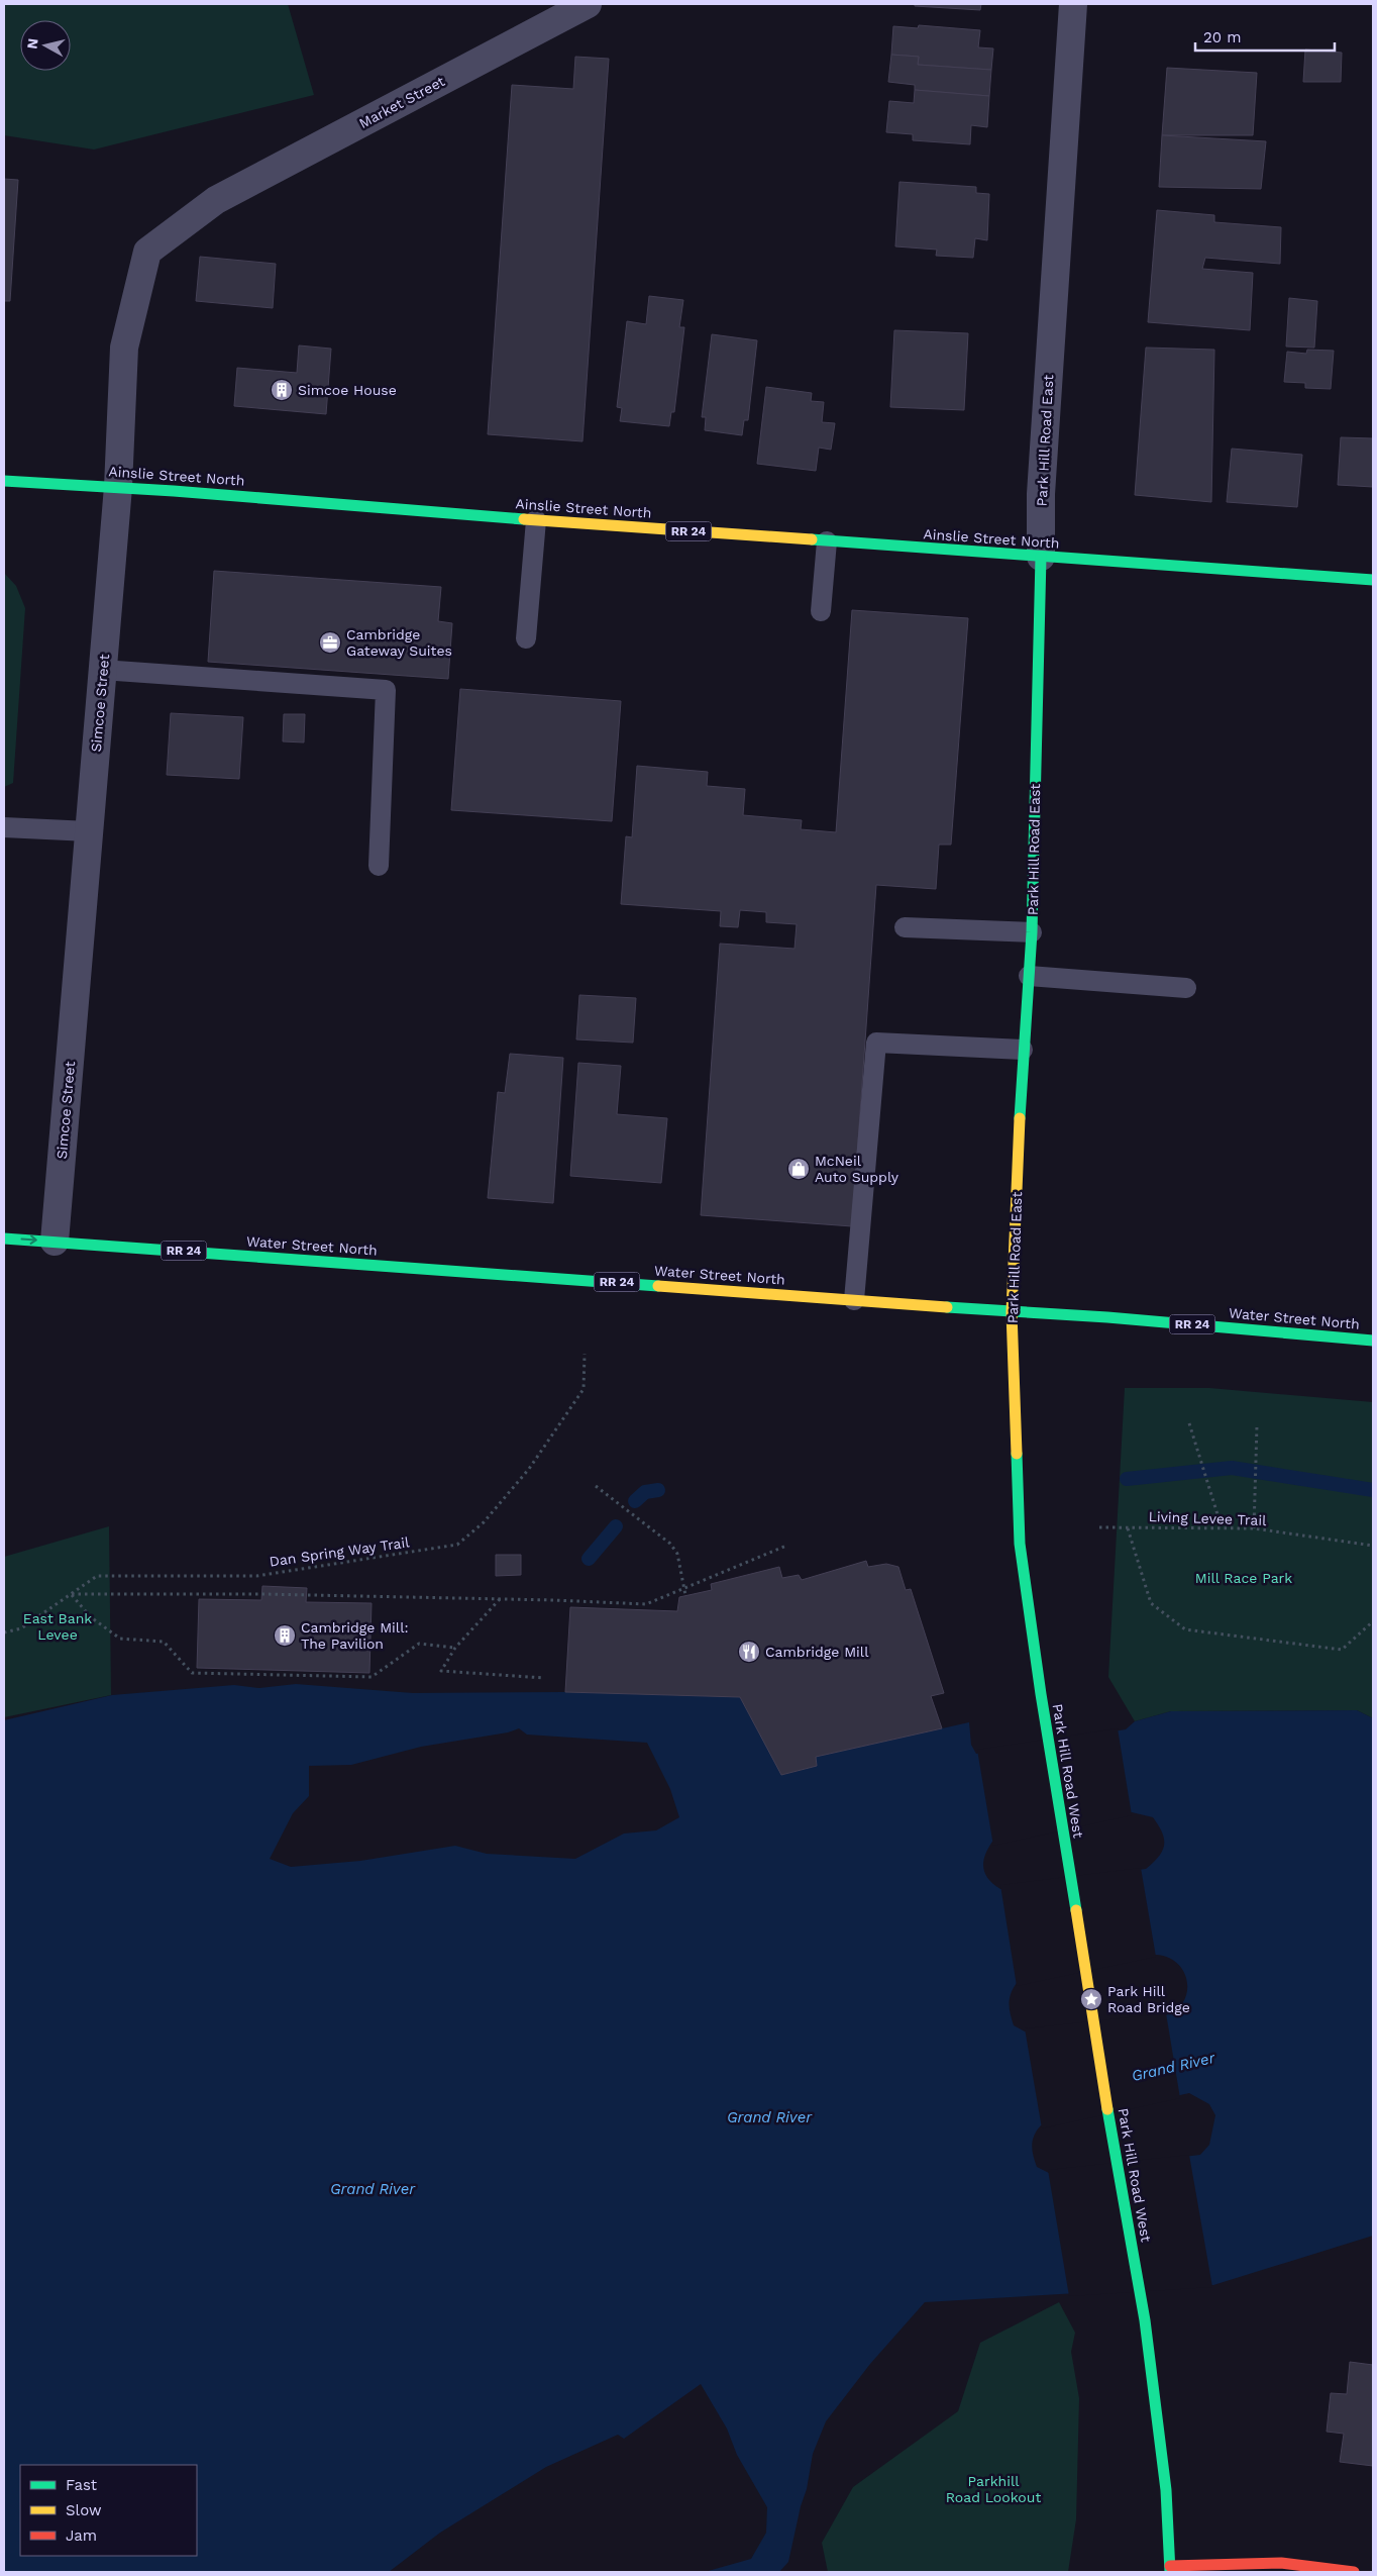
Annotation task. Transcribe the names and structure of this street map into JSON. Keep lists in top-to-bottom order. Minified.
{"streets":{"main road":["Park Hill Road East","Ainslie Street North","RR 24","Water Street North","Park Hill Road West"],"street":["Market Street","Simcoe Street"],"path":["Living Levee Trail","Dan Spring Way Trail"]},"crossings":[["Market Street","Simcoe Street"],["Park Hill Road East","Ainslie Street North"],["Park Hill Road East","Water Street North"],["Park Hill Road East","Park Hill Road West"],["Ainslie Street North","Simcoe Street"],["Simcoe Street","Water Street North"]],"water":["Grand River"],"parks":["Mill Race Park","East Bank Levee","Parkhill Road Lookout"],"places":{"building":["Simcoe House","Cambridge Mill: The Pavilion"],"office":["Cambridge Gateway Suites"],"shop":["McNeil Auto Supply"],"restaurant":["Cambridge Mill"],"place":["Park Hill Road Bridge"]},"legend":["Fast","Slow","Jam"],"scale_bar":"20 m","north":"left"}
